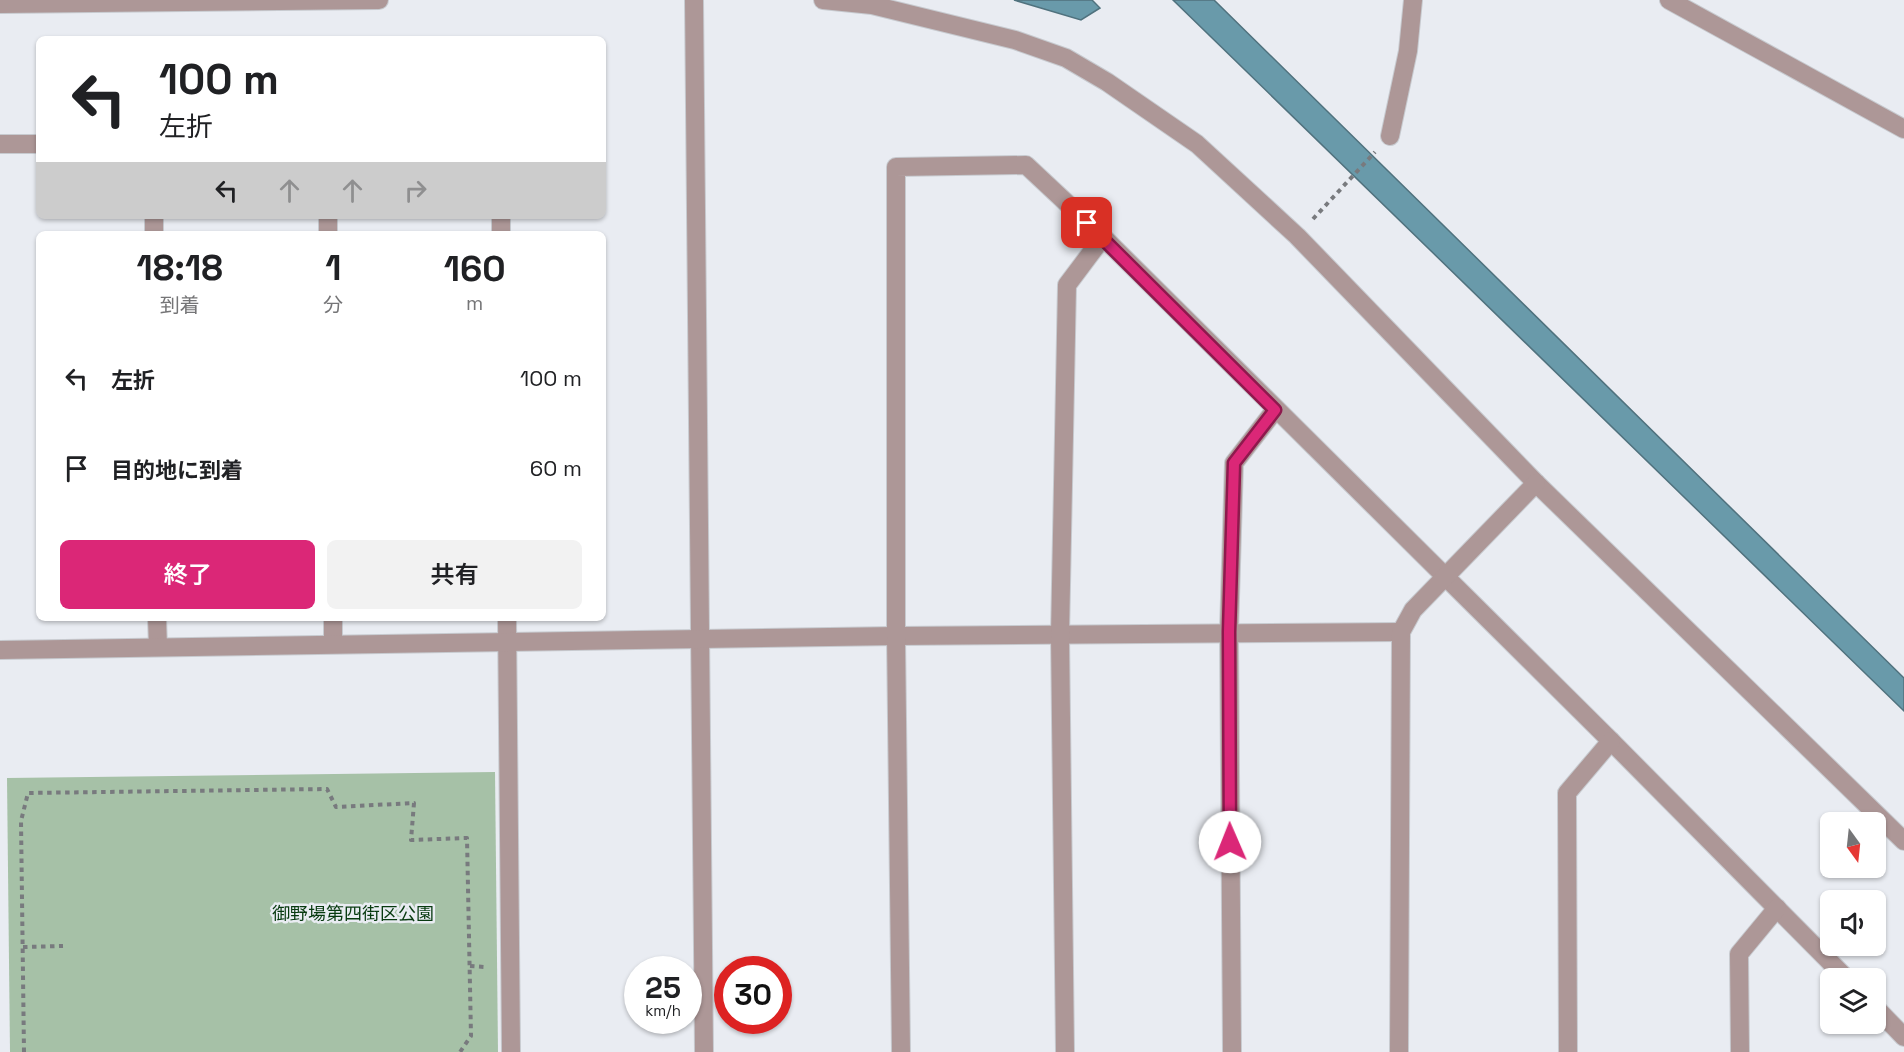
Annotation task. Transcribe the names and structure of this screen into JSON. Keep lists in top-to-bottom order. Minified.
{"parks":["御野場第四街区公園"],"north":"bottom","page":{"turn":["100 m","左折"],"eta":["18:18","到着","1","分","160","m"],"list":[{"name":"左折","value":"100 m"},{"name":"目的地に到着","value":"60 m"}],"buttons":["終了","共有"],"speed":"25 km/h","limit":"30"}}
